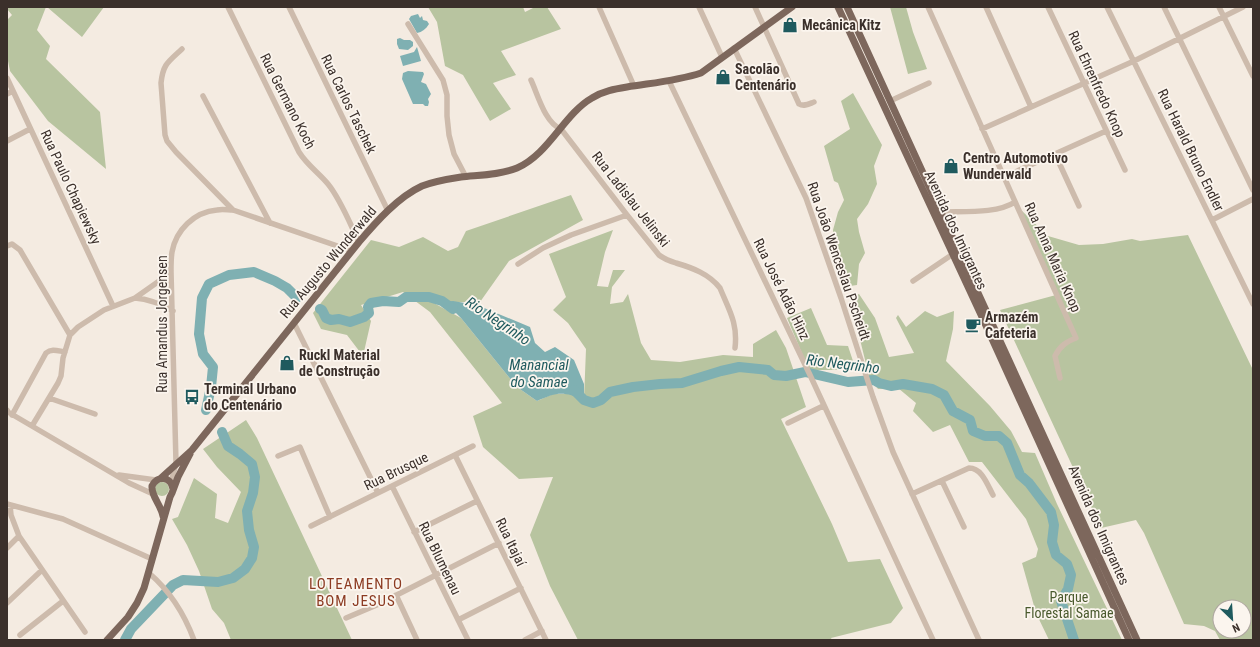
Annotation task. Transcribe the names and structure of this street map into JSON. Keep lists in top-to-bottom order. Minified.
{"streets":{"main road":["Avenida dos Imigrantes","Rua Augusto Wunderwald"],"street":["Rua Ehrenfredo Knop","Rua Germano Koch","Rua Carlos Taschek","Rua Harald Bruno Endler","Rua Paulo Chapiewsky","Rua Ladislau Jelinski","Rua Anna Maria Knop","Rua João Wenceslau Pscheidt","Rua José Adão Hinz","Rua Amandus Jorgensen","Rua Brusque","Rua Itajaí","Rua Blumenau"]},"crossings":[["Rua Germano Koch","Rua Augusto Wunderwald"],["Rua Carlos Taschek","Rua Augusto Wunderwald"],["Rua Ladislau Jelinski","Rua Augusto Wunderwald"],["Rua João Wenceslau Pscheidt","Rua Augusto Wunderwald"],["Rua Augusto Wunderwald","Rua José Adão Hinz"],["Rua Augusto Wunderwald","Rua Amandus Jorgensen"],["Rua Brusque","Rua Itajaí"],["Rua Brusque","Rua Blumenau"]],"districts":["LOTEAMENTO BOM JESUS"],"water":["Rio Negrinho","Manancial do Samae"],"parks":["Parque Florestal Samae"],"places":{"shop":["Mecânica Kitz","Sacolão Centenário","Centro Automotivo Wunderwald","Ruckl Material de Construção"],"cafe":["Armazém Cafeteria"],"bus stop":["Terminal Urbano do Centenário"]},"north":"bottom right"}
